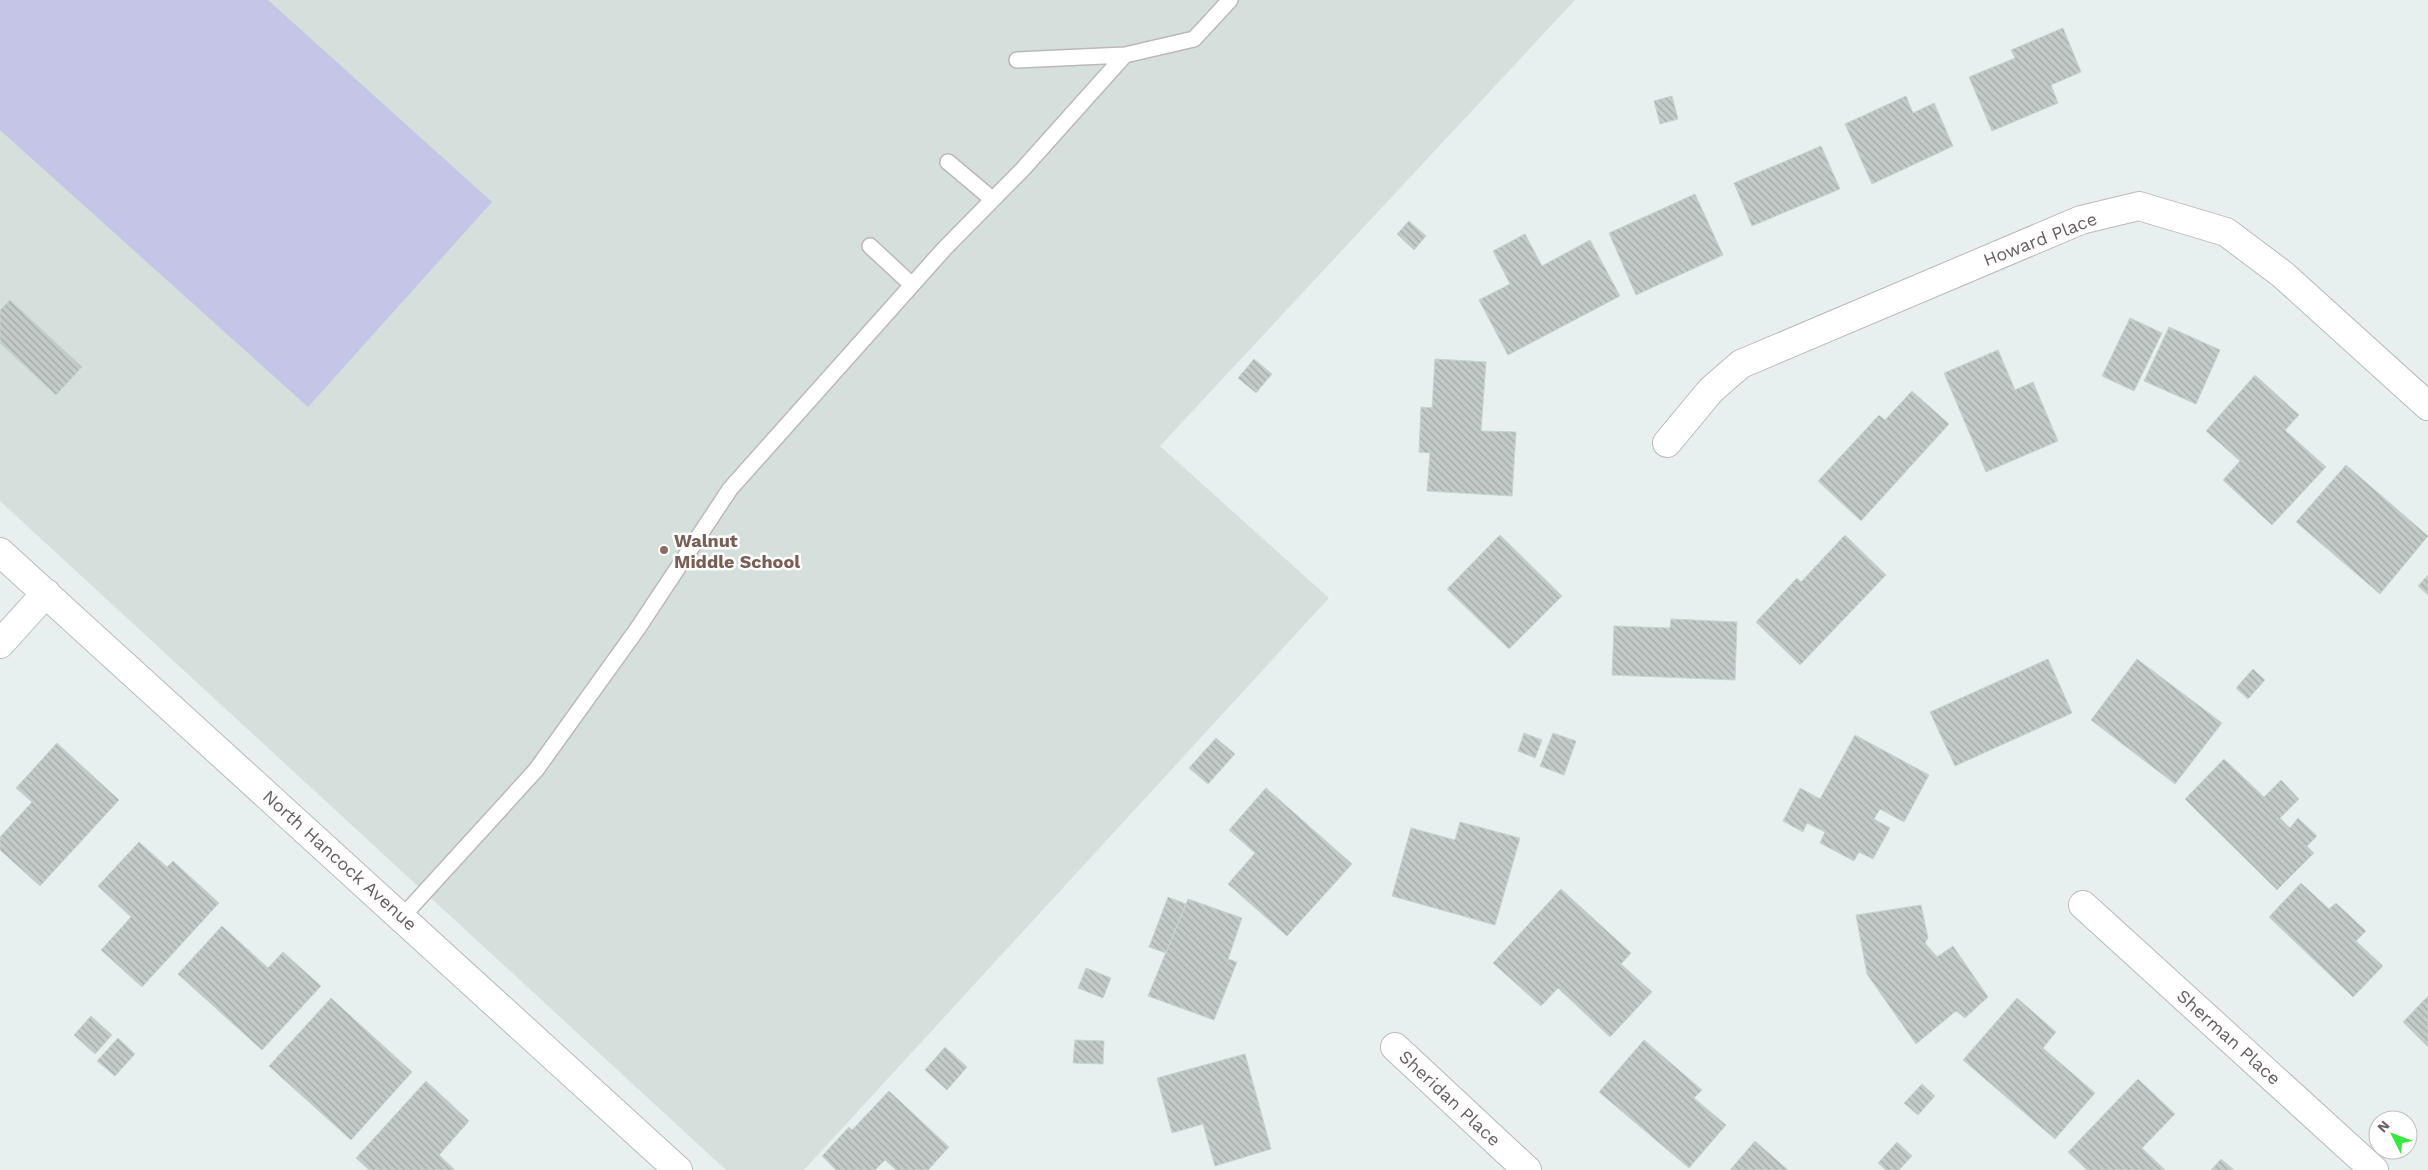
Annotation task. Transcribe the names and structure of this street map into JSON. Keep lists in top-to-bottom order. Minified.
{"streets":{"street":["Howard Place","North Hancock Avenue","Sherman Place","Sheridan Place"]},"places":["Walnut Middle School"],"north":"top left"}
